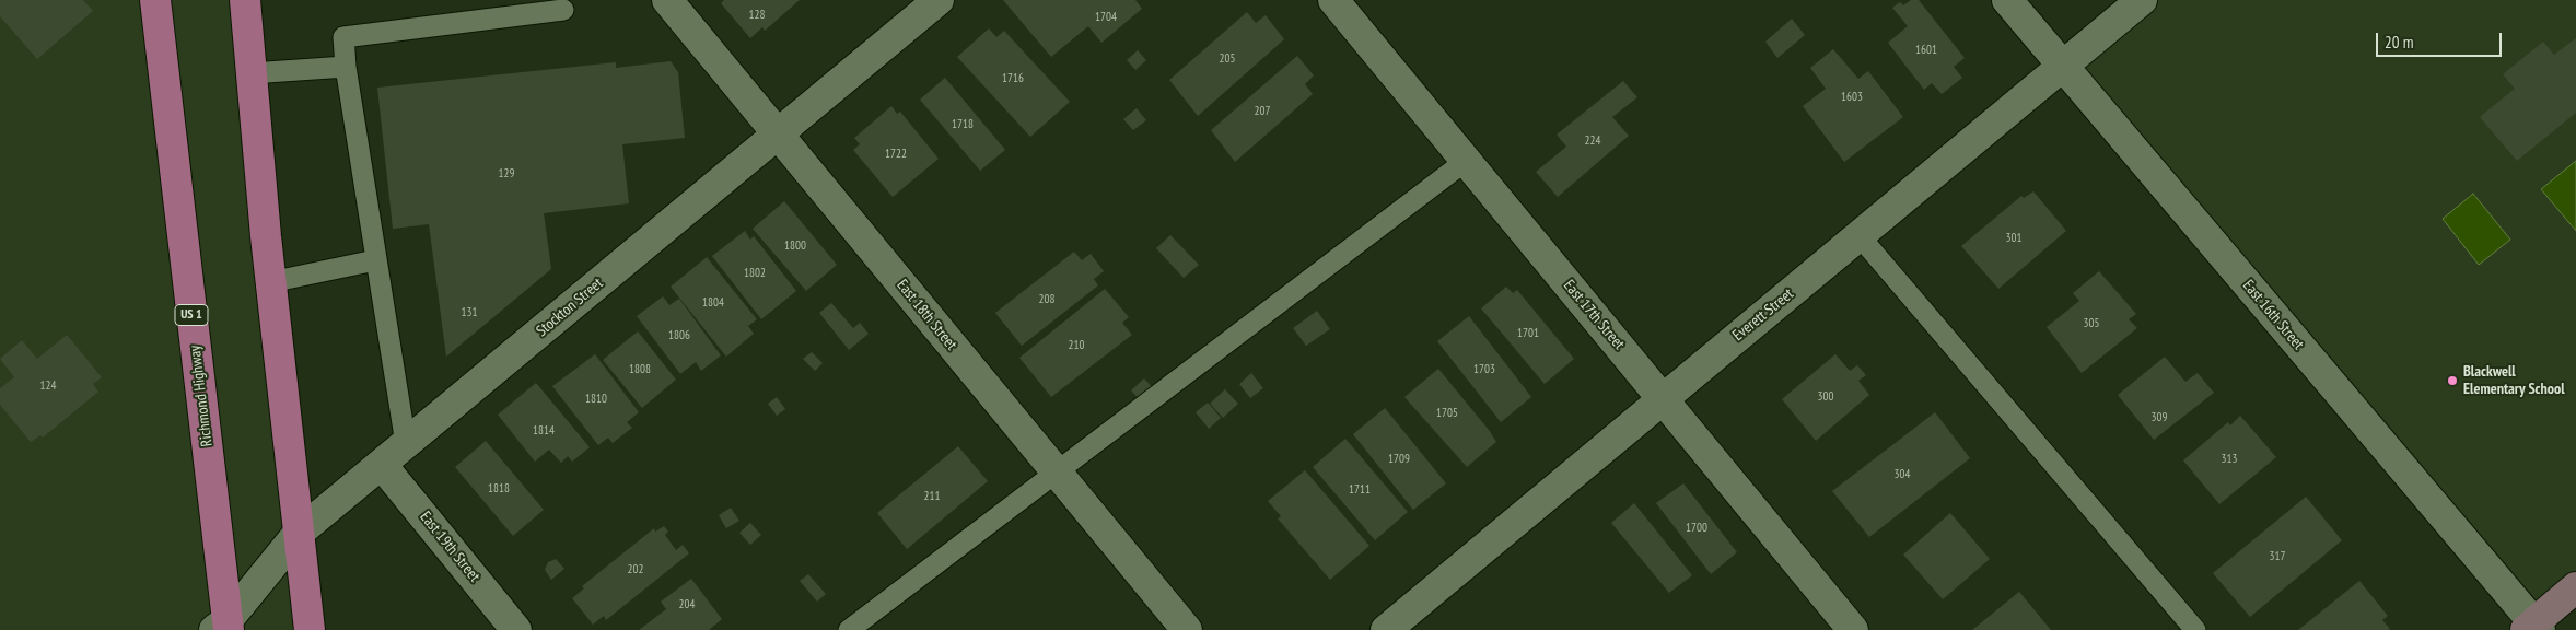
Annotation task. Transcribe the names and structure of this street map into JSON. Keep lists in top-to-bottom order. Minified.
{"streets":{"main road":["US 1","Richmond Highway"],"street":["Stockton Street","East 18th Street","East 17th Street","Everett Street","East 16th Street","East 19th Street"]},"crossings":[["Stockton Street","East 18th Street"],["Stockton Street","Richmond Highway"],["Stockton Street","East 19th Street"],["East 17th Street","Everett Street"],["Everett Street","East 16th Street"]],"places":["Blackwell Elementary School"],"house_numbers":["128","1704","1601","205","1716","1603","207","1718","224","1722","129","301","1800","1802","208","1804","131","305","1701","1806","210","1808","1703","124","300","1810","1705","309","1814","1709","313","304","1818","1711","211","1700","317","202","204"],"scale_bar":"20 m"}
